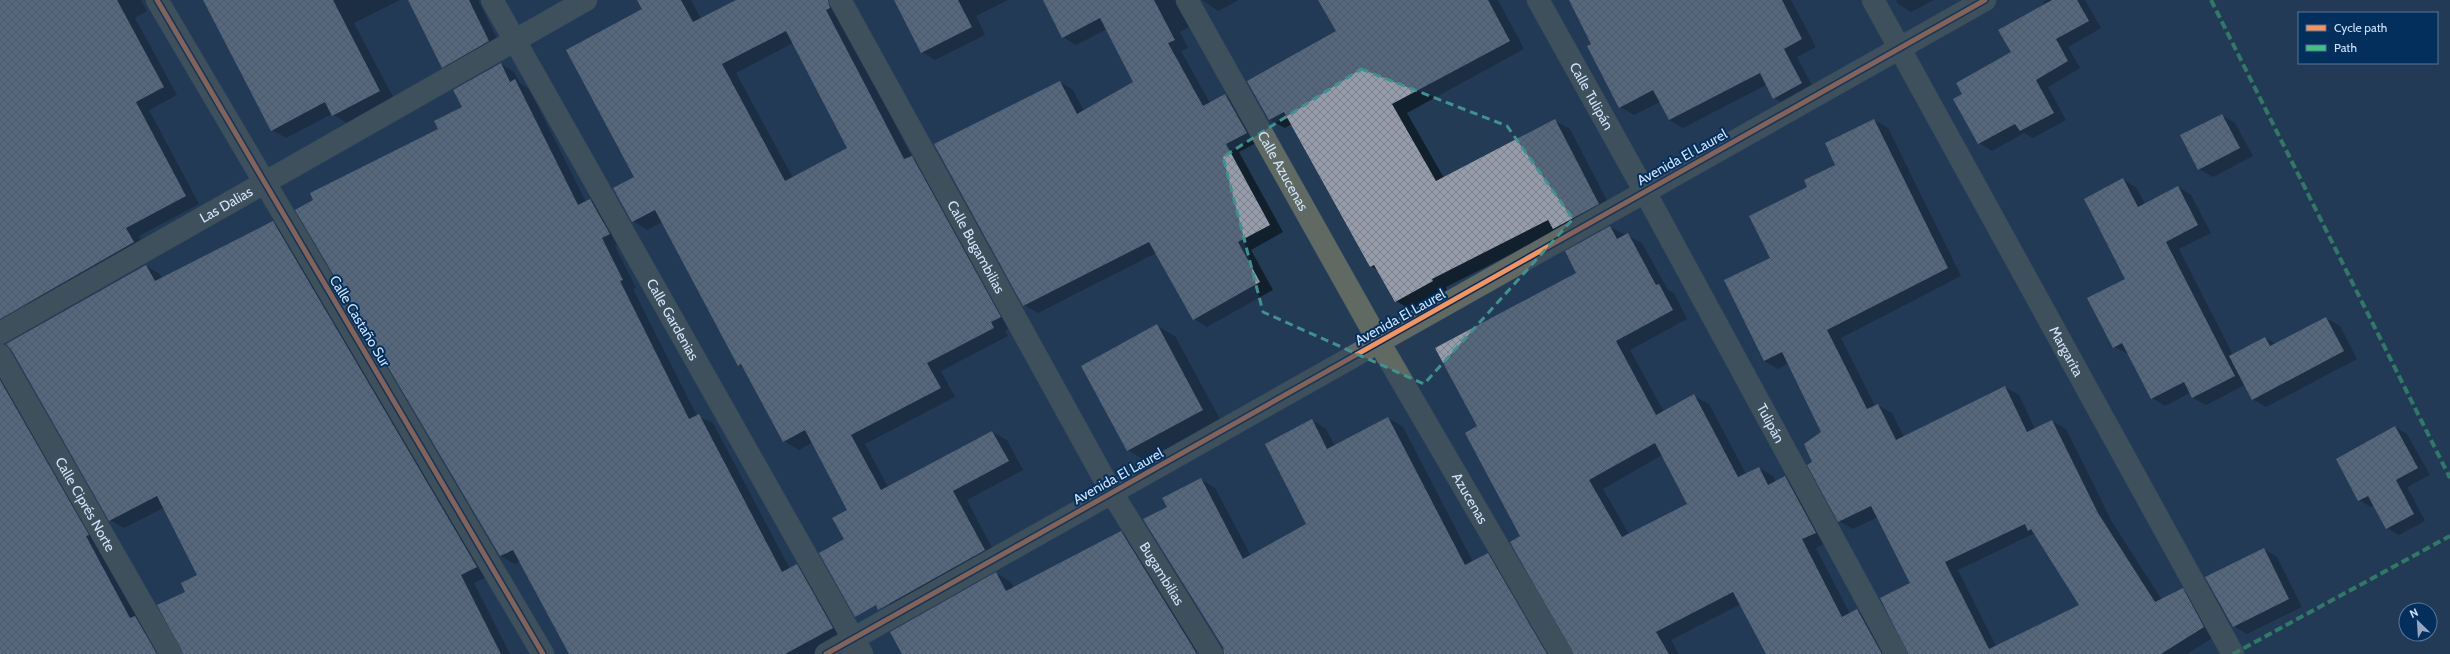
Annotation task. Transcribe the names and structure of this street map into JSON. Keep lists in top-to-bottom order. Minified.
{"streets":{"street":["Calle Tulipán","Avenida El Laurel","Calle Azucenas","Las Dalias","Calle Bugambilias","Calle Gardenias","Calle Castaño Sur","Margarita","Tulipán","Azucenas","Calle Ciprés Norte","Bugambilias"]},"crossings":[["Calle Tulipán","Avenida El Laurel"],["Calle Tulipán","Tulipán"],["Avenida El Laurel","Calle Azucenas"],["Avenida El Laurel","Calle Bugambilias"],["Avenida El Laurel","Calle Gardenias"],["Avenida El Laurel","Margarita"],["Avenida El Laurel","Tulipán"],["Avenida El Laurel","Azucenas"],["Avenida El Laurel","Bugambilias"],["Calle Azucenas","Azucenas"],["Las Dalias","Calle Gardenias"],["Las Dalias","Calle Castaño Sur"],["Calle Bugambilias","Bugambilias"]],"legend":["Cycle path","Path"],"north":"top left"}
